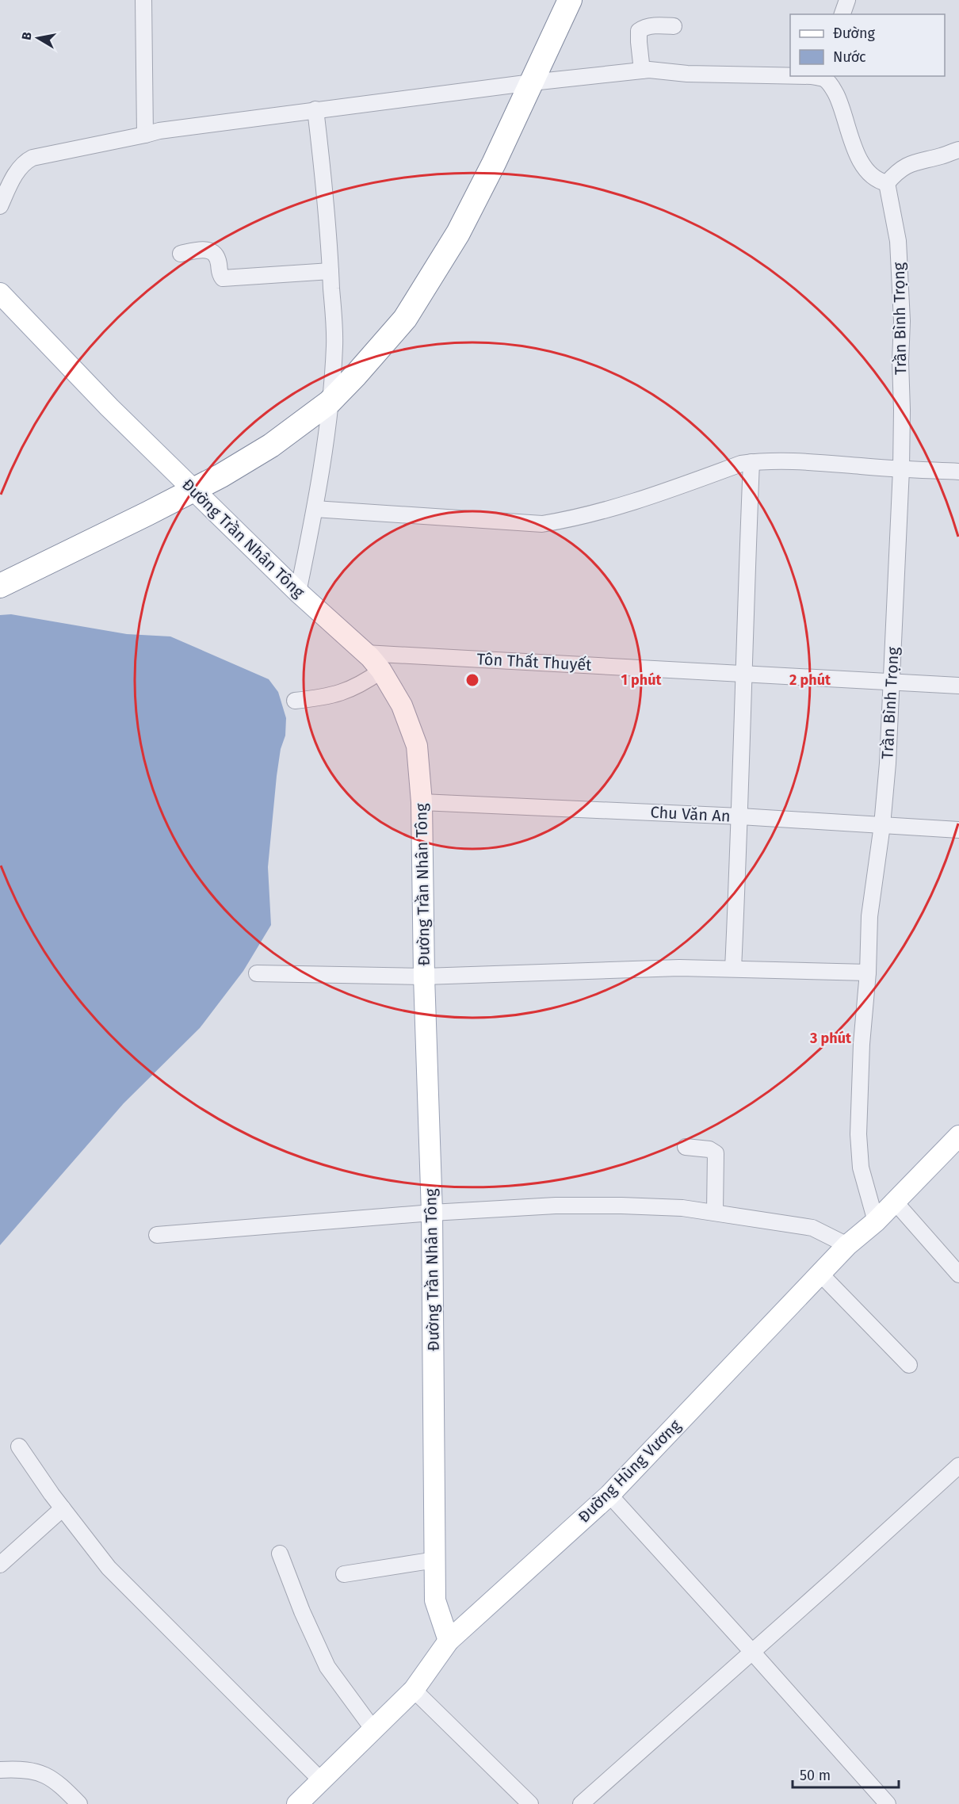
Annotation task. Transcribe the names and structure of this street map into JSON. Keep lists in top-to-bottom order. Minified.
{"streets":{"main road":["Đường Trần Nhân Tông","Đường Hùng Vương"],"street":["Trần Bình Trọng","Tôn Thất Thuyết","Chu Văn An"]},"crossings":[["Trần Bình Trọng","Tôn Thất Thuyết"],["Trần Bình Trọng","Chu Văn An"],["Trần Bình Trọng","Đường Hùng Vương"],["Đường Trần Nhân Tông","Tôn Thất Thuyết"],["Đường Trần Nhân Tông","Chu Văn An"],["Đường Trần Nhân Tông","Đường Hùng Vương"]],"legend":["Đường","Nước"],"scale_bar":"50 m","north":"left","rings":["1 phút","2 phút","3 phút"]}
